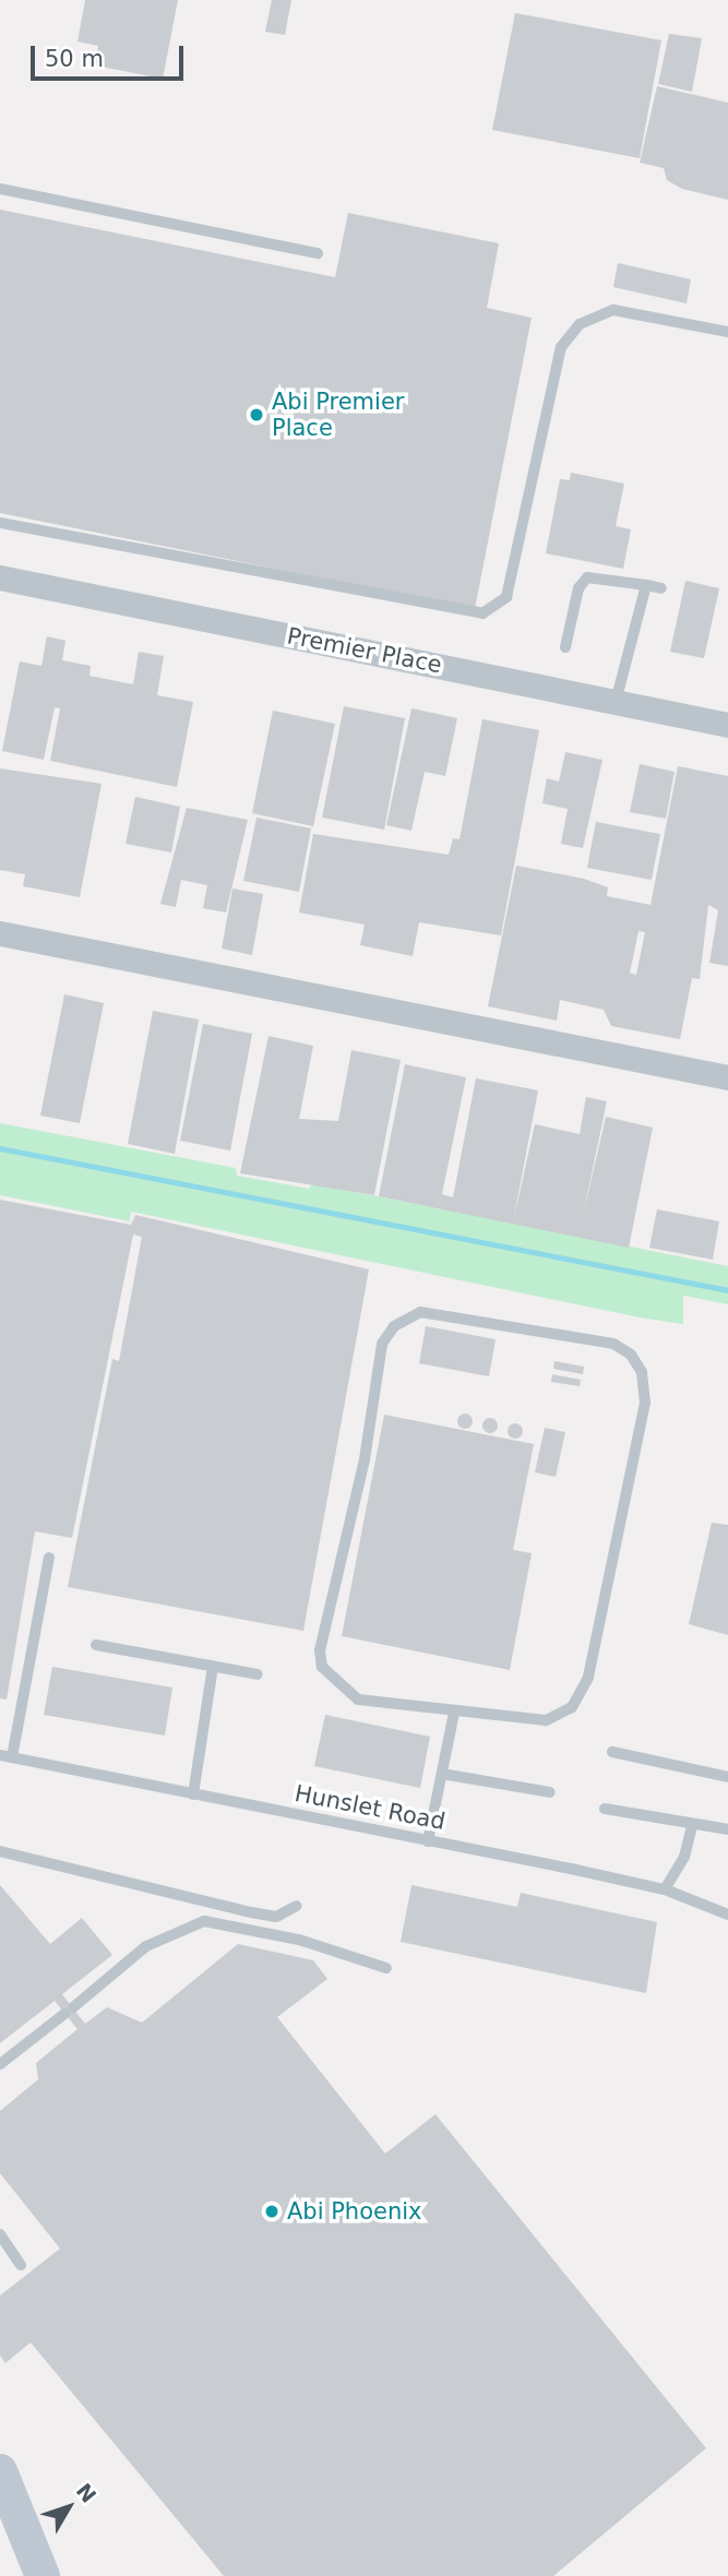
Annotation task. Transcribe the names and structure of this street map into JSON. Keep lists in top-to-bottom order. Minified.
{"streets":{"street":["Premier Place"],"lane":["Hunslet Road"]},"places":["Abi Premier Place","Abi Phoenix"],"scale_bar":"50 m","north":"top right"}
